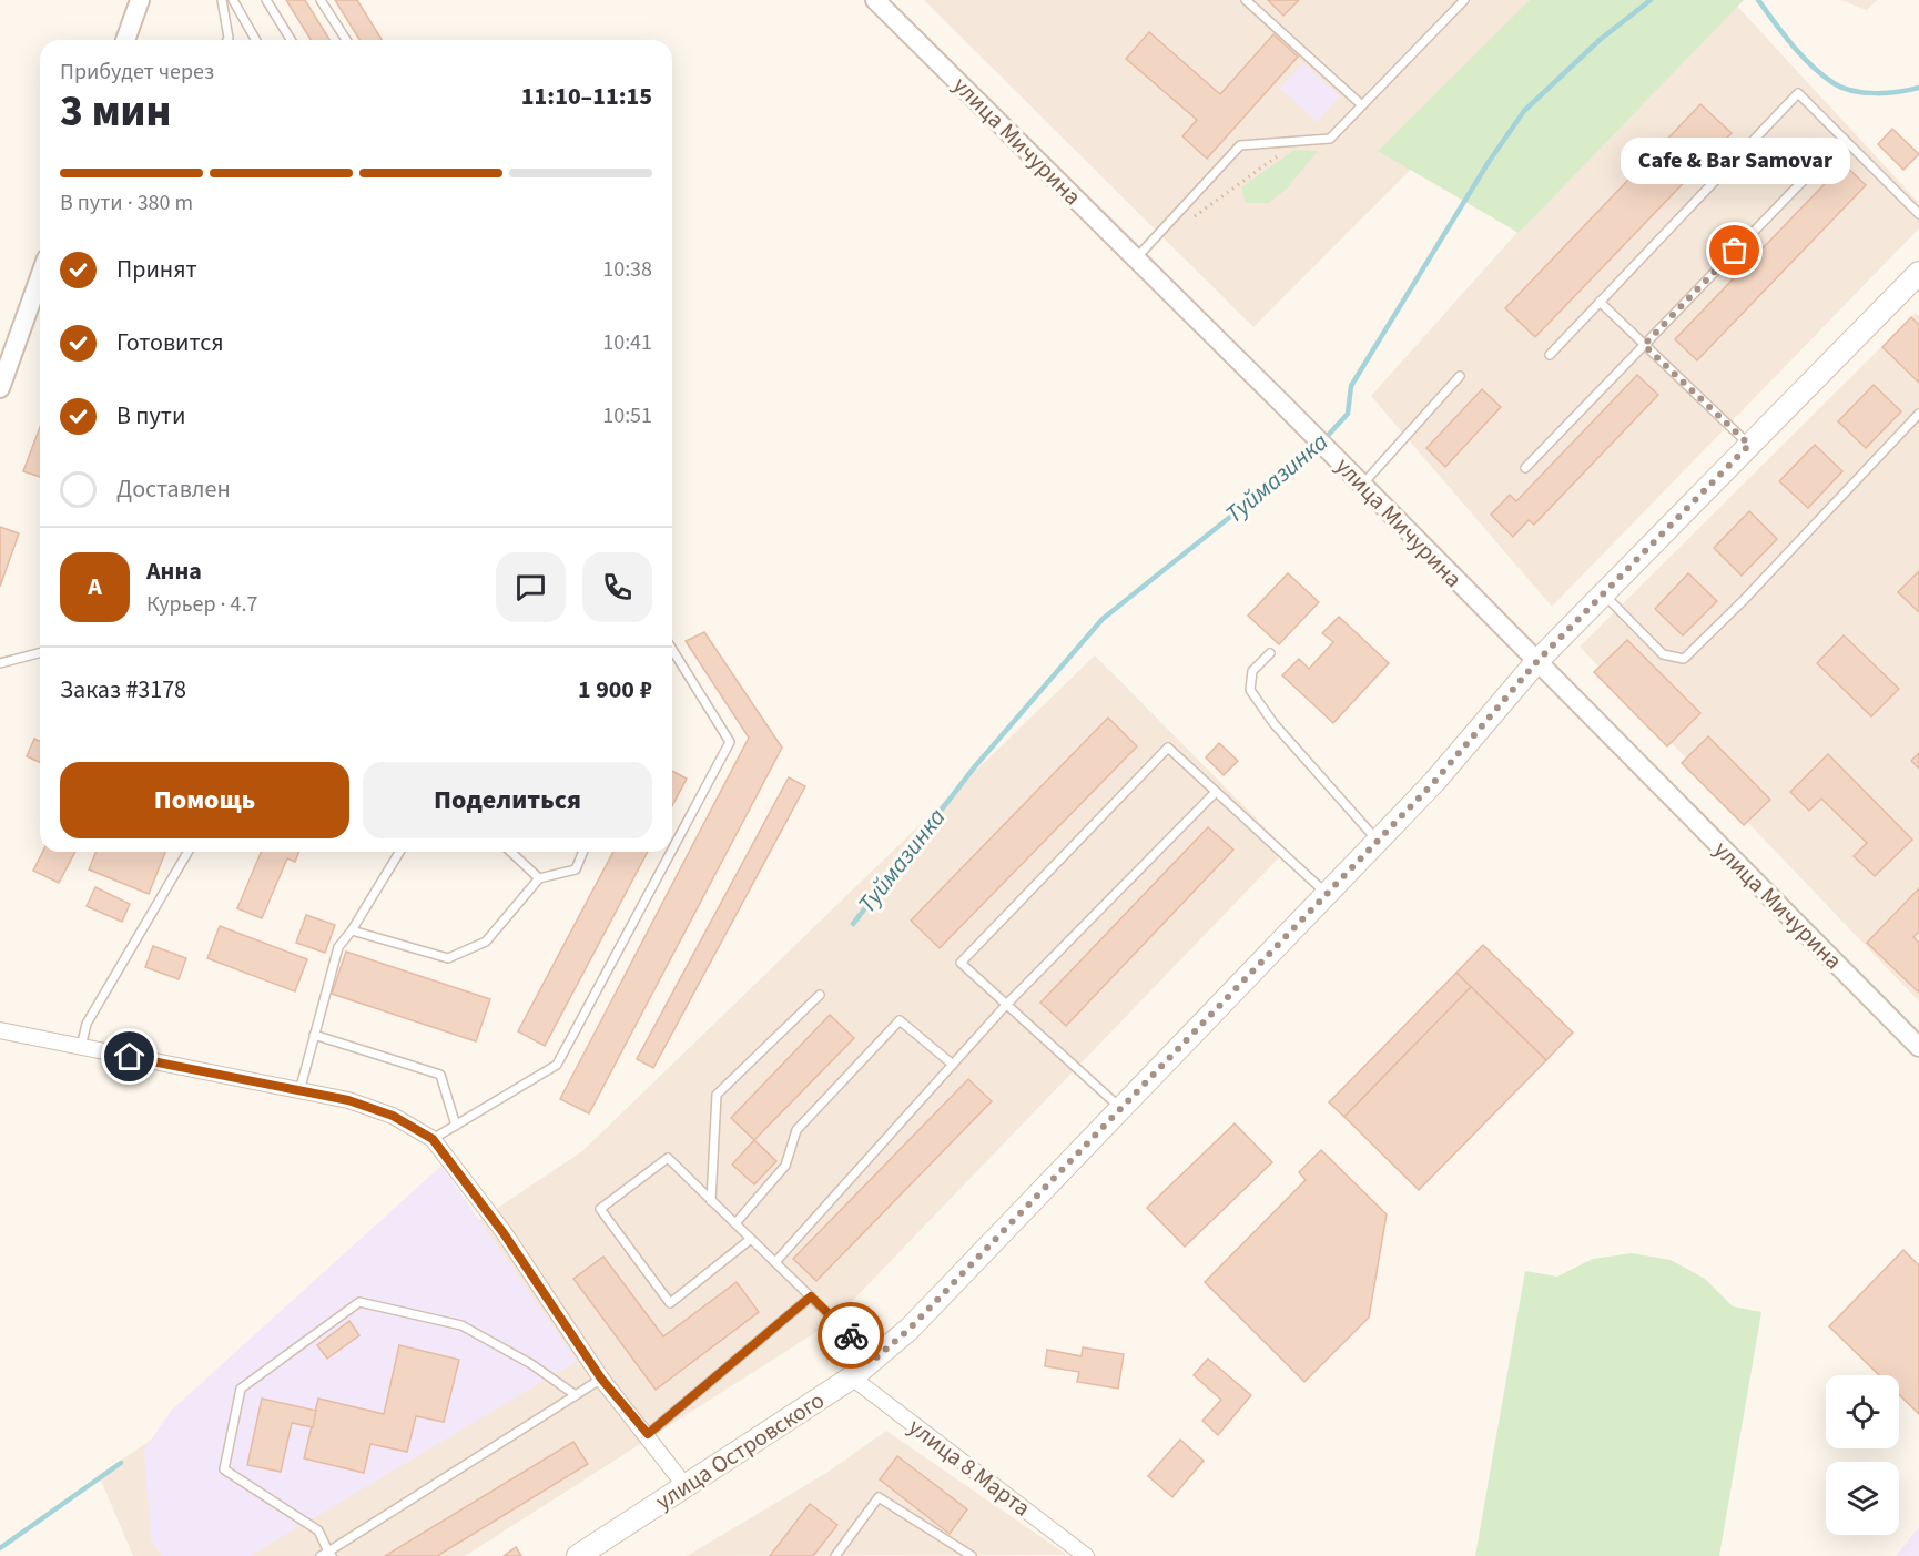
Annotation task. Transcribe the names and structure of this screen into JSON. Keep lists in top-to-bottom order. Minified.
{"streets":{"main road":["улица Островского"],"street":["улица Мичурина","улица 8 Марта"]},"crossings":[["улица Мичурина","улица Островского"],["улица Островского","улица 8 Марта"]],"water":["Туймазинка"],"places":["Cafe & Bar Samovar"],"page":{"heading":["3 мин","Прибудет через","11:10–11:15"],"panel":["Анна","Курьер · 4.7","Заказ #3178","1 900 ₽"],"bubble":"Cafe & Bar Samovar","bar":"В пути · 380 m","list":[["Принят","10:38"],["Готовится","10:41"],["В пути","10:51"],"Доставлен"],"round":"А","buttons":["Помощь","Поделиться"]}}
